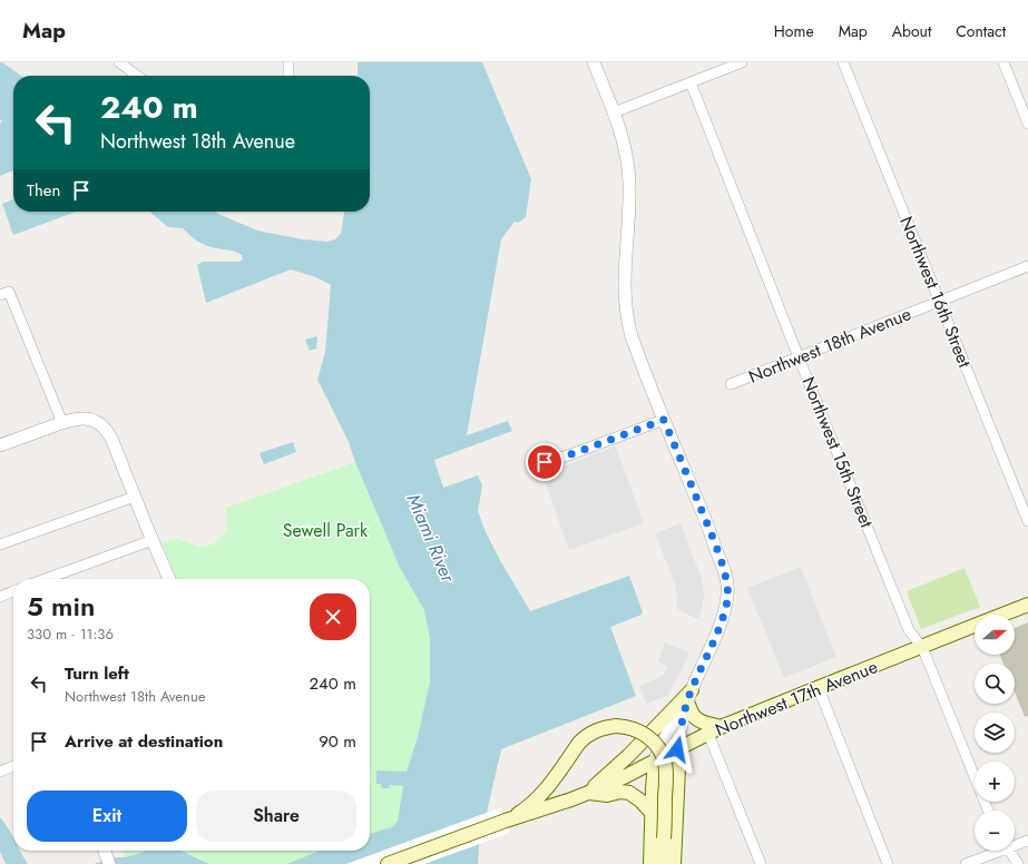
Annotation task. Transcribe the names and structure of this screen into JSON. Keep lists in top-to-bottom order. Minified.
{"streets":{"main road":["Northwest 17th Avenue"],"street":["Northwest 16th Street","Northwest 18th Avenue","Northwest 15th Street"]},"crossings":[["Northwest 16th Street","Northwest 18th Avenue"],["Northwest 18th Avenue","Northwest 15th Street"],["Northwest 15th Street","Northwest 17th Avenue"]],"water":["Miami River"],"parks":["Sewell Park"],"north":"right","page":{"header":"Map","nav":["Home","Map","About","Contact"],"turn":["240 m","Northwest 18th Avenue"],"then":"Then","heading":["5 min","330 m · 11:36"],"map_buttons":["+","−"],"list":[{"name":"Turn left","note":"Northwest 18th Avenue","value":"240 m"},{"name":"Arrive at destination","value":"90 m"}],"buttons":["Exit","Share"]}}
